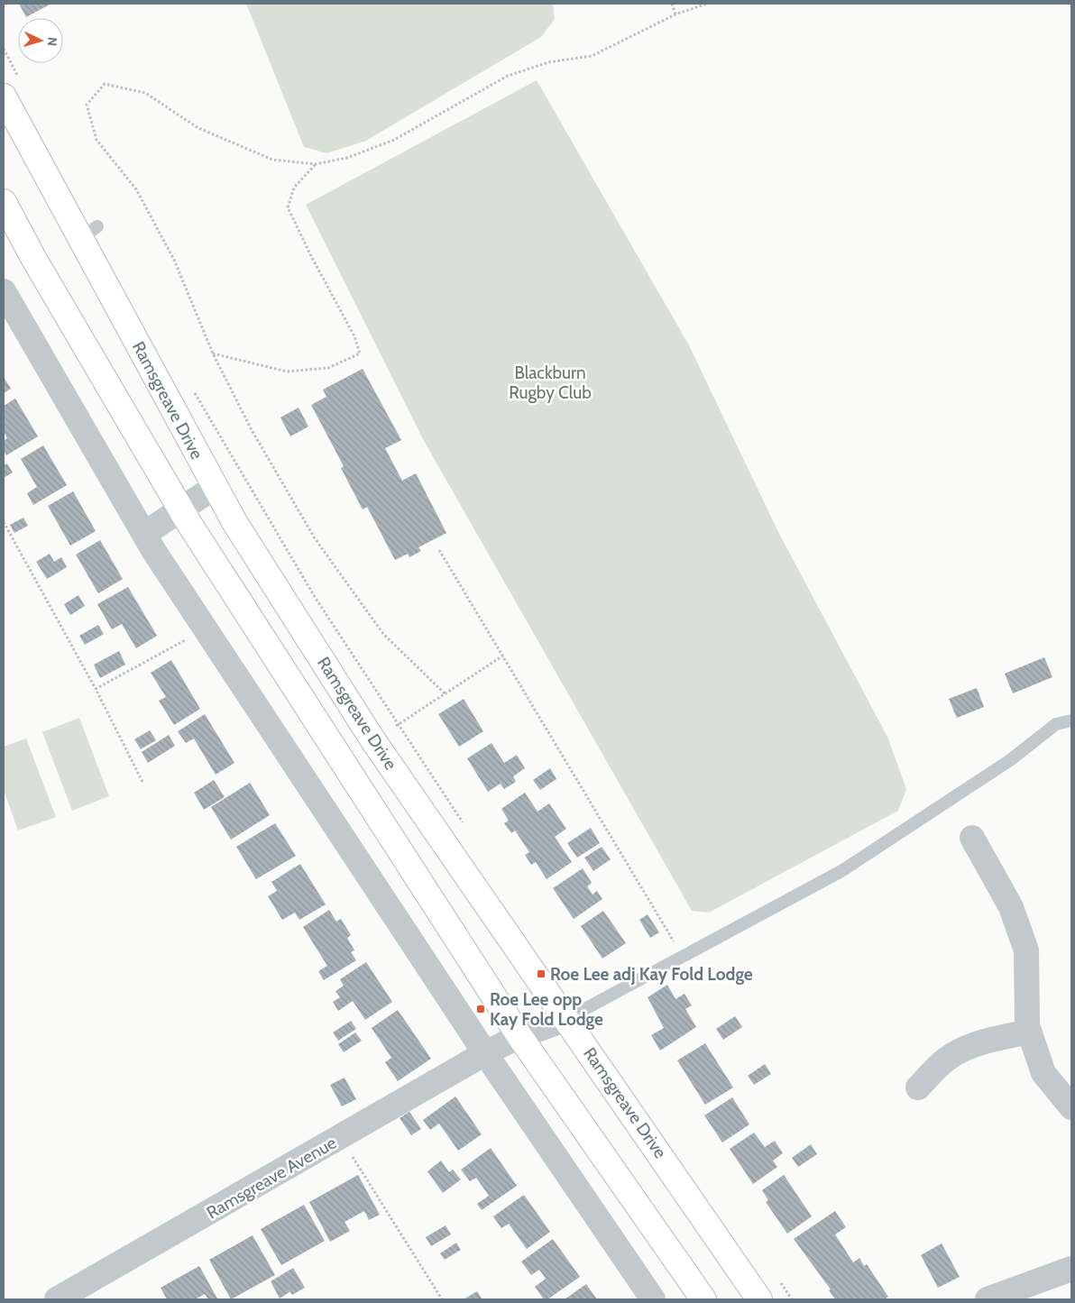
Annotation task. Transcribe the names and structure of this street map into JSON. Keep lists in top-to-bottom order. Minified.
{"streets":{"highway":["Ramsgreave Drive"],"street":["Ramsgreave Avenue"]},"crossings":[["Ramsgreave Drive","Ramsgreave Avenue"]],"parks":["Blackburn Rugby Club"],"places":{"transit":["Roe Lee adj Kay Fold Lodge","Roe Lee opp Kay Fold Lodge"]},"north":"right"}
